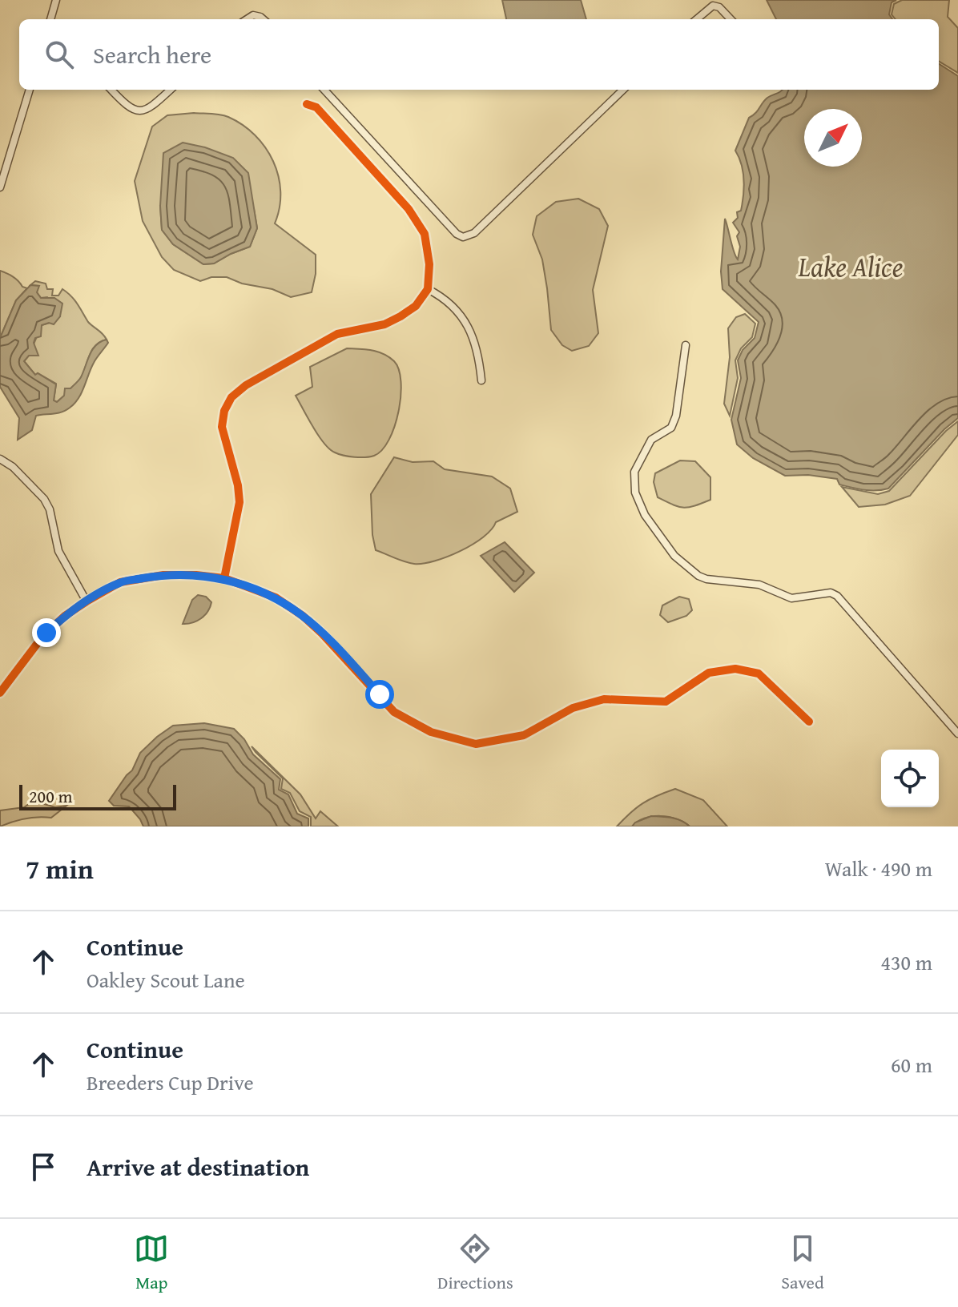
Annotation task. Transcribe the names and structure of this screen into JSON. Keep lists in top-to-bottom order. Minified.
{"water":["Lake Alice"],"scale_bar":"200 m","north":"top right","page":{"search":"Search here","scale":"200 m","heading":["7 min","Walk · 490 m"],"list":[["Continue","Oakley Scout Lane","430 m"],["Continue","Breeders Cup Drive","60 m"],"Arrive at destination"],"nav":["Map","Directions","Saved"]}}
